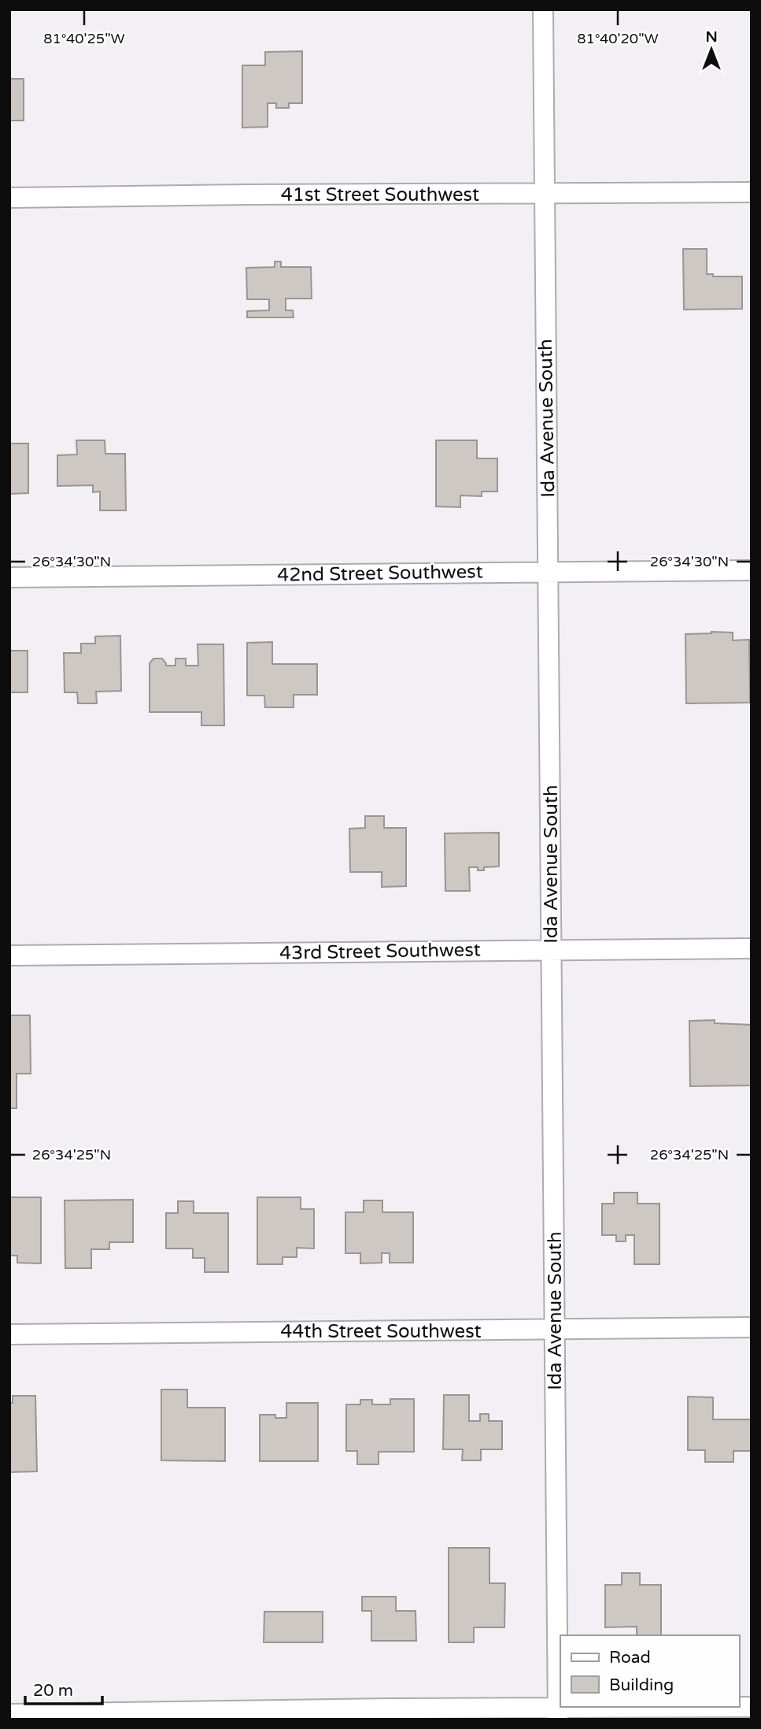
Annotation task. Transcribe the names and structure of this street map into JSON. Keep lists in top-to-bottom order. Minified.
{"streets":{"street":["41st Street Southwest","Ida Avenue South","42nd Street Southwest","43rd Street Southwest","44th Street Southwest"]},"crossings":[["41st Street Southwest","Ida Avenue South"],["Ida Avenue South","42nd Street Southwest"],["Ida Avenue South","43rd Street Southwest"],["Ida Avenue South","44th Street Southwest"]],"legend":["Road","Building"],"scale_bar":"20 m","north":"top","coordinates":["81°40'25\"W","81°40'20\"W","26°34'30\"N","26°34'25\"N"]}
